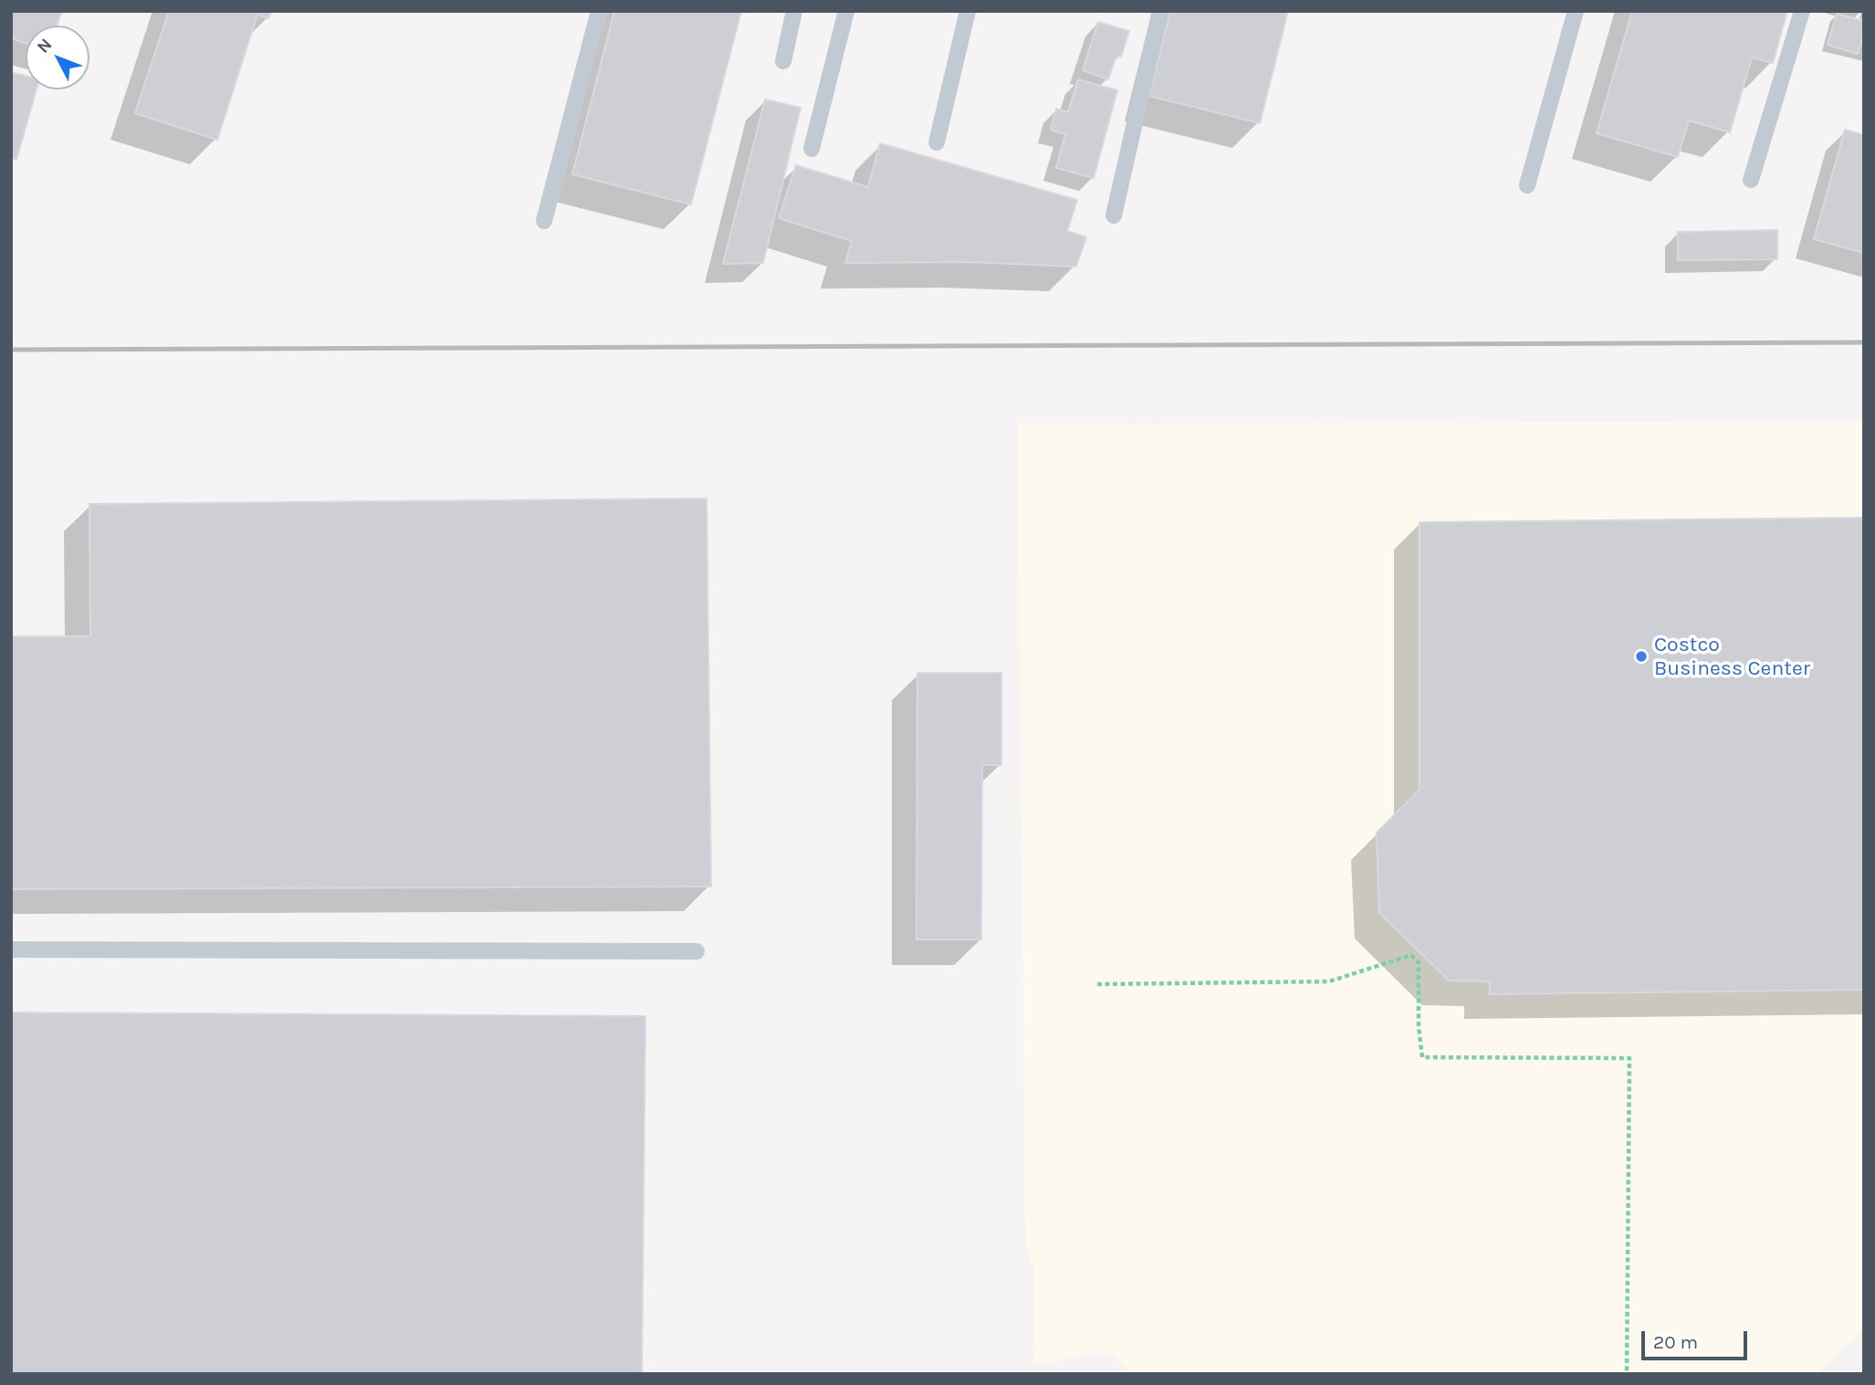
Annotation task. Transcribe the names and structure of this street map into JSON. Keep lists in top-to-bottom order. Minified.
{"places":["Costco Business Center"],"scale_bar":"20 m","north":"top left"}
